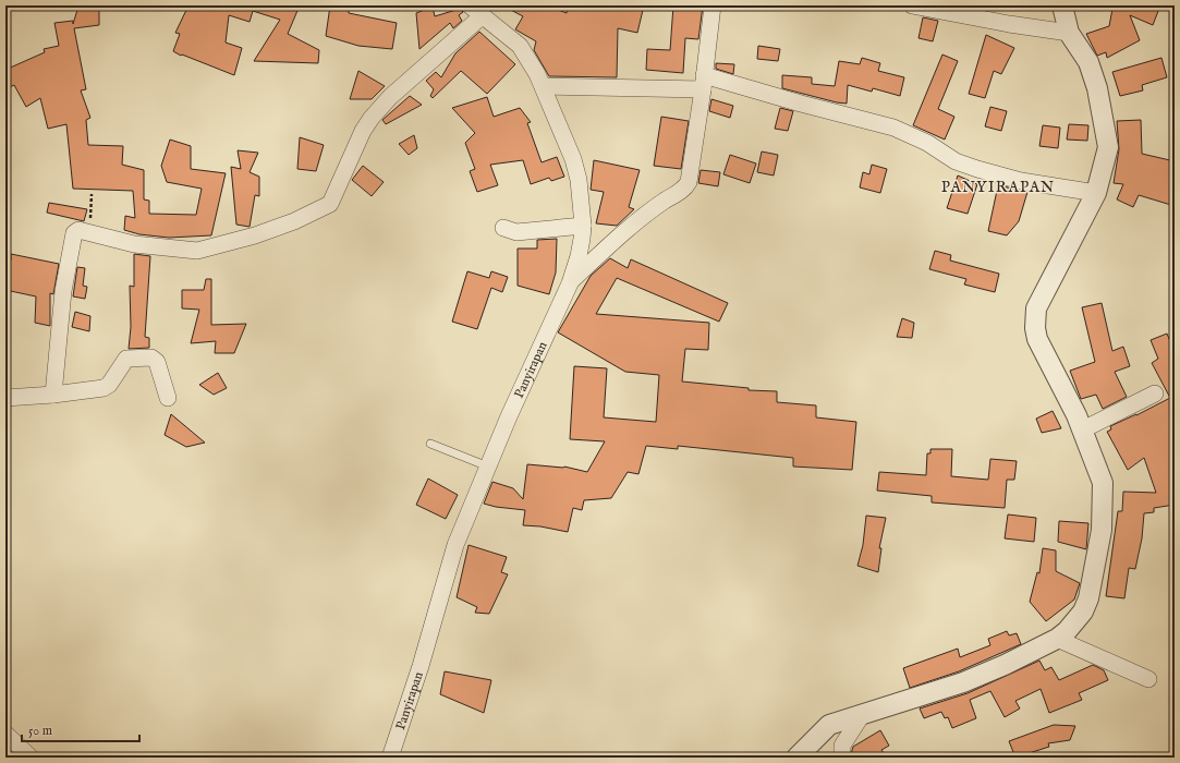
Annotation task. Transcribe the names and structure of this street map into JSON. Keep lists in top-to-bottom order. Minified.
{"streets":{"street":["Panyirapan"]},"districts":["PANYIRAPAN"],"scale_bar":"50 m"}
